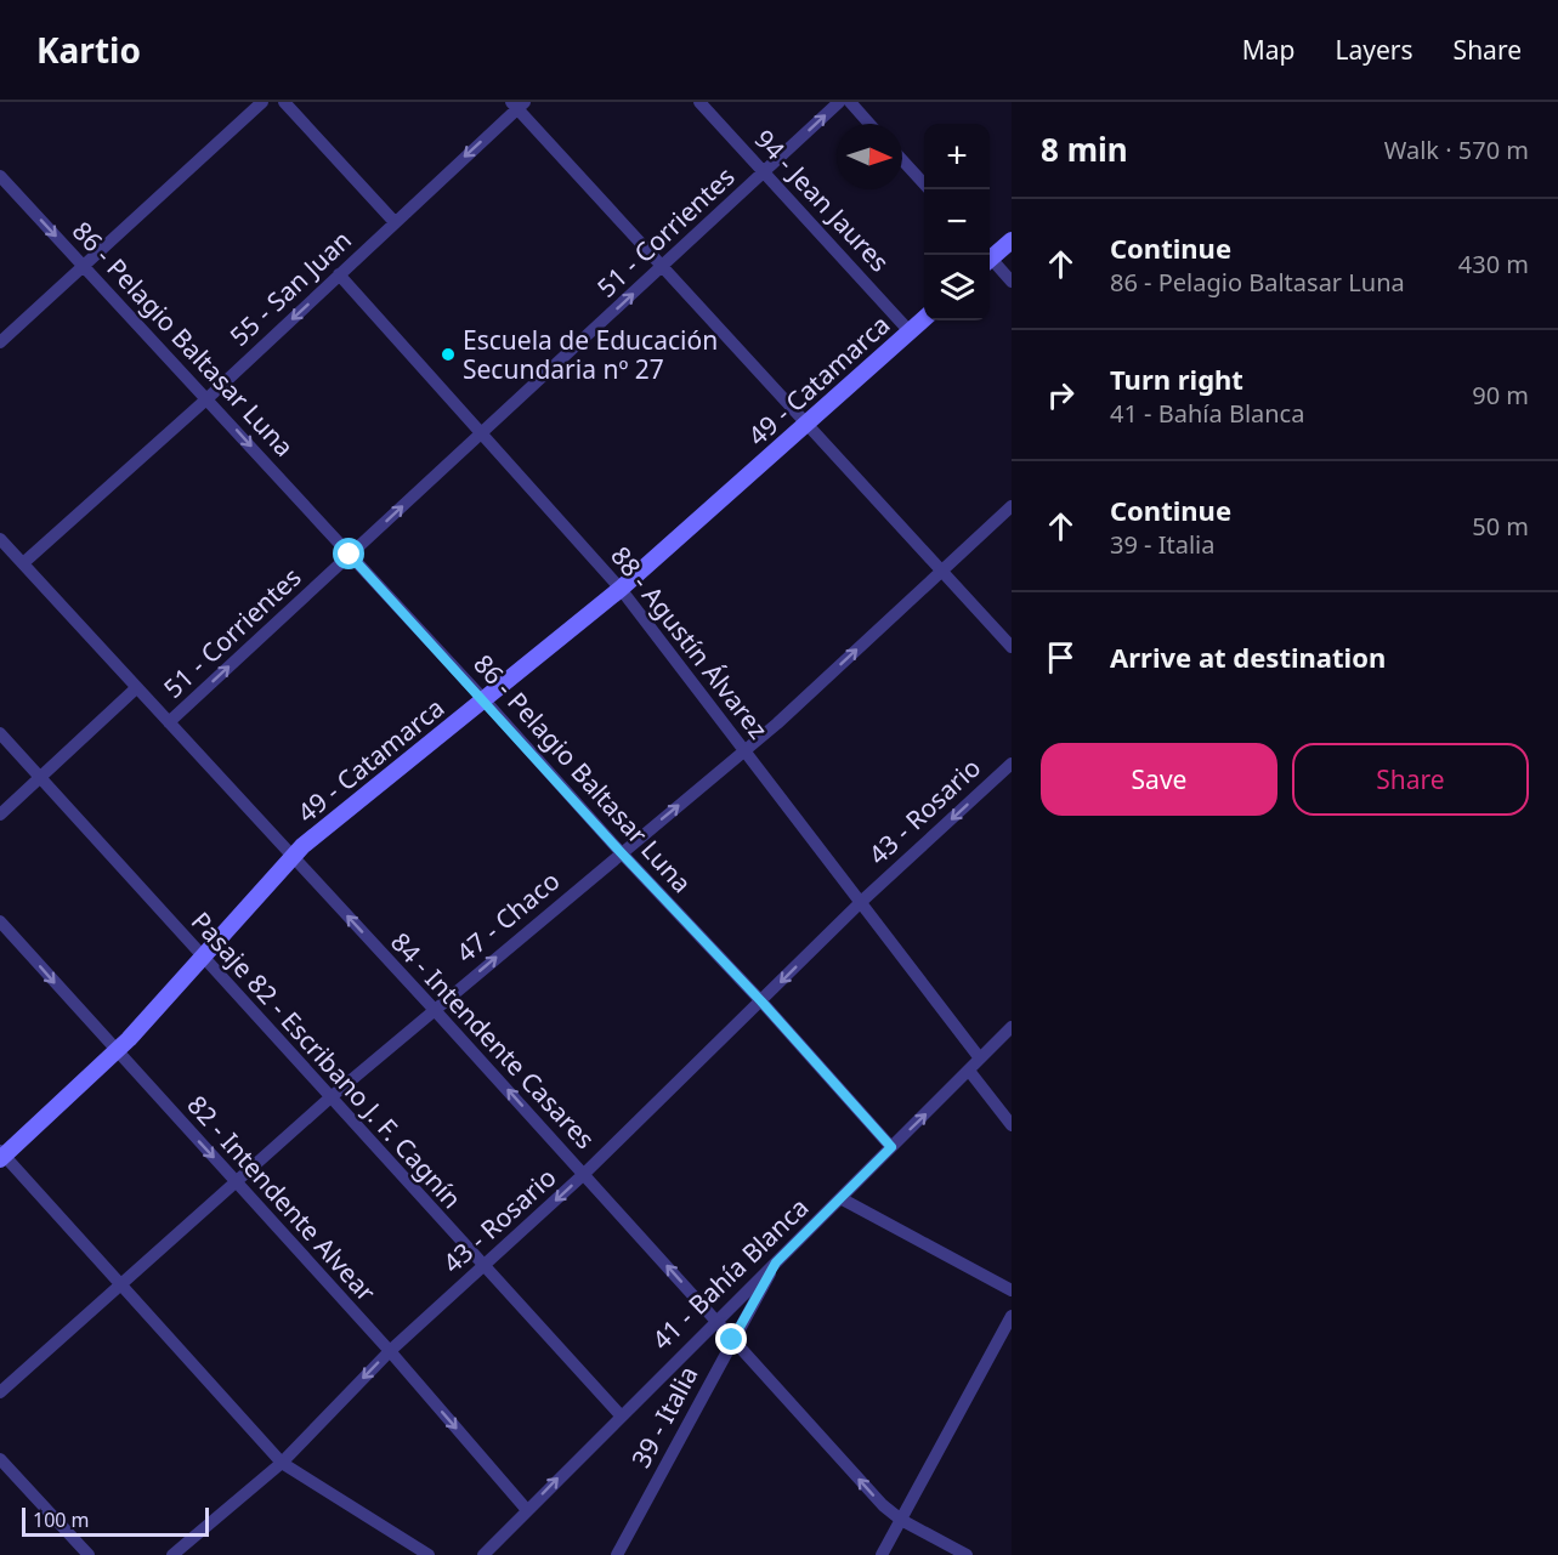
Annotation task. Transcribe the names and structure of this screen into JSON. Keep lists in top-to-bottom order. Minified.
{"streets":{"street":["94 - Jean Jaures","51 - Corrientes","55 - San Juan","86 - Pelagio Baltasar Luna","49 - Catamarca","88 - Agustín Álvarez","43 - Rosario","47 - Chaco","84 - Intendente Casares","Pasaje 82 - Escribano J. F. Cagnín","82 - Intendente Alvear","41 - Bahía Blanca","39 - Italia"]},"crossings":[["94 - Jean Jaures","51 - Corrientes"],["94 - Jean Jaures","49 - Catamarca"],["51 - Corrientes","86 - Pelagio Baltasar Luna"],["51 - Corrientes","88 - Agustín Álvarez"],["51 - Corrientes","84 - Intendente Casares"],["51 - Corrientes","Pasaje 82 - Escribano J. F. Cagnín"],["55 - San Juan","86 - Pelagio Baltasar Luna"],["55 - San Juan","88 - Agustín Álvarez"],["55 - San Juan","84 - Intendente Casares"],["86 - Pelagio Baltasar Luna","49 - Catamarca"],["86 - Pelagio Baltasar Luna","43 - Rosario"],["86 - Pelagio Baltasar Luna","47 - Chaco"],["86 - Pelagio Baltasar Luna","41 - Bahía Blanca"],["49 - Catamarca","88 - Agustín Álvarez"],["49 - Catamarca","84 - Intendente Casares"],["49 - Catamarca","Pasaje 82 - Escribano J. F. Cagnín"],["49 - Catamarca","82 - Intendente Alvear"],["88 - Agustín Álvarez","43 - Rosario"],["88 - Agustín Álvarez","47 - Chaco"],["88 - Agustín Álvarez","41 - Bahía Blanca"],["43 - Rosario","84 - Intendente Casares"],["43 - Rosario","Pasaje 82 - Escribano J. F. Cagnín"],["43 - Rosario","82 - Intendente Alvear"],["47 - Chaco","84 - Intendente Casares"],["47 - Chaco","Pasaje 82 - Escribano J. F. Cagnín"],["47 - Chaco","82 - Intendente Alvear"],["84 - Intendente Casares","41 - Bahía Blanca"],["84 - Intendente Casares","39 - Italia"],["Pasaje 82 - Escribano J. F. Cagnín","41 - Bahía Blanca"],["82 - Intendente Alvear","41 - Bahía Blanca"],["41 - Bahía Blanca","39 - Italia"]],"one_way":["51 - Corrientes","55 - San Juan","43 - Rosario","47 - Chaco","84 - Intendente Casares","82 - Intendente Alvear"],"places":["Escuela de Educación Secundaria nº 27"],"scale_bar":"100 m","north":"right","page":{"header":"Kartio","nav":["Map","Layers","Share"],"heading":["8 min","Walk · 570 m"],"map_buttons":["+","−"],"list":[["Continue","86 - Pelagio Baltasar Luna","430 m"],["Turn right","41 - Bahía Blanca","90 m"],["Continue","39 - Italia","50 m"],"Arrive at destination"],"buttons":["Save","Share"],"scale":"100 m"}}
